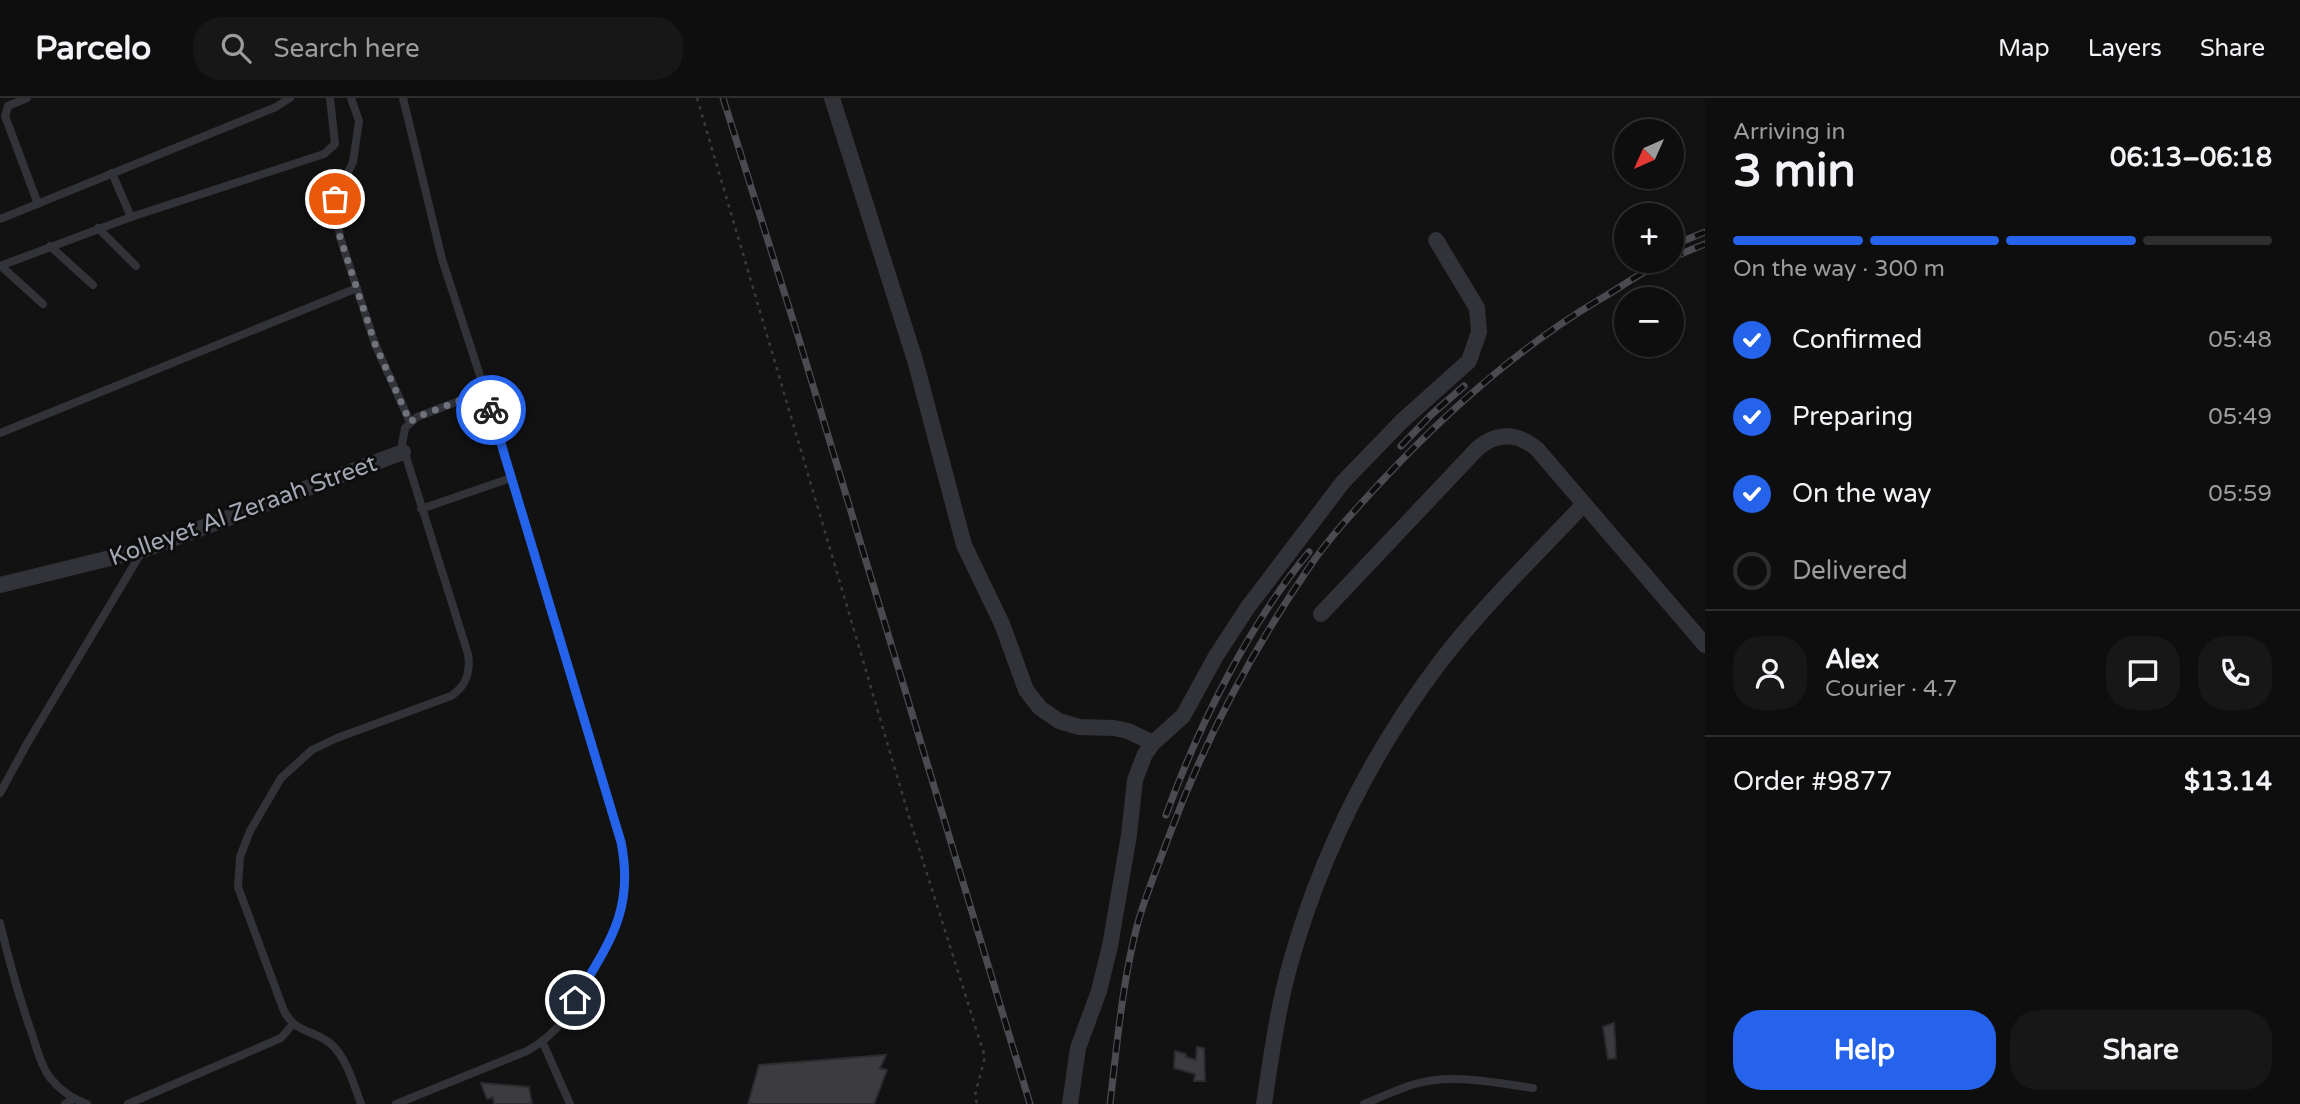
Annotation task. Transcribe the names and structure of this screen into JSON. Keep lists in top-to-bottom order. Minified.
{"streets":{"street":["Kolleyet Al Zeraah Street"]},"north":"bottom left","page":{"header":"Parcelo","search":"Search here","nav":["Map","Layers","Share"],"heading":["3 min","Arriving in","06:13–06:18"],"panel":["Alex","Courier · 4.7","Order #9877","$13.14"],"map_buttons":["+","−"],"bar":"On the way · 300 m","list":[["Confirmed","05:48"],["Preparing","05:49"],["On the way","05:59"],"Delivered"],"buttons":["Help","Share"]}}
